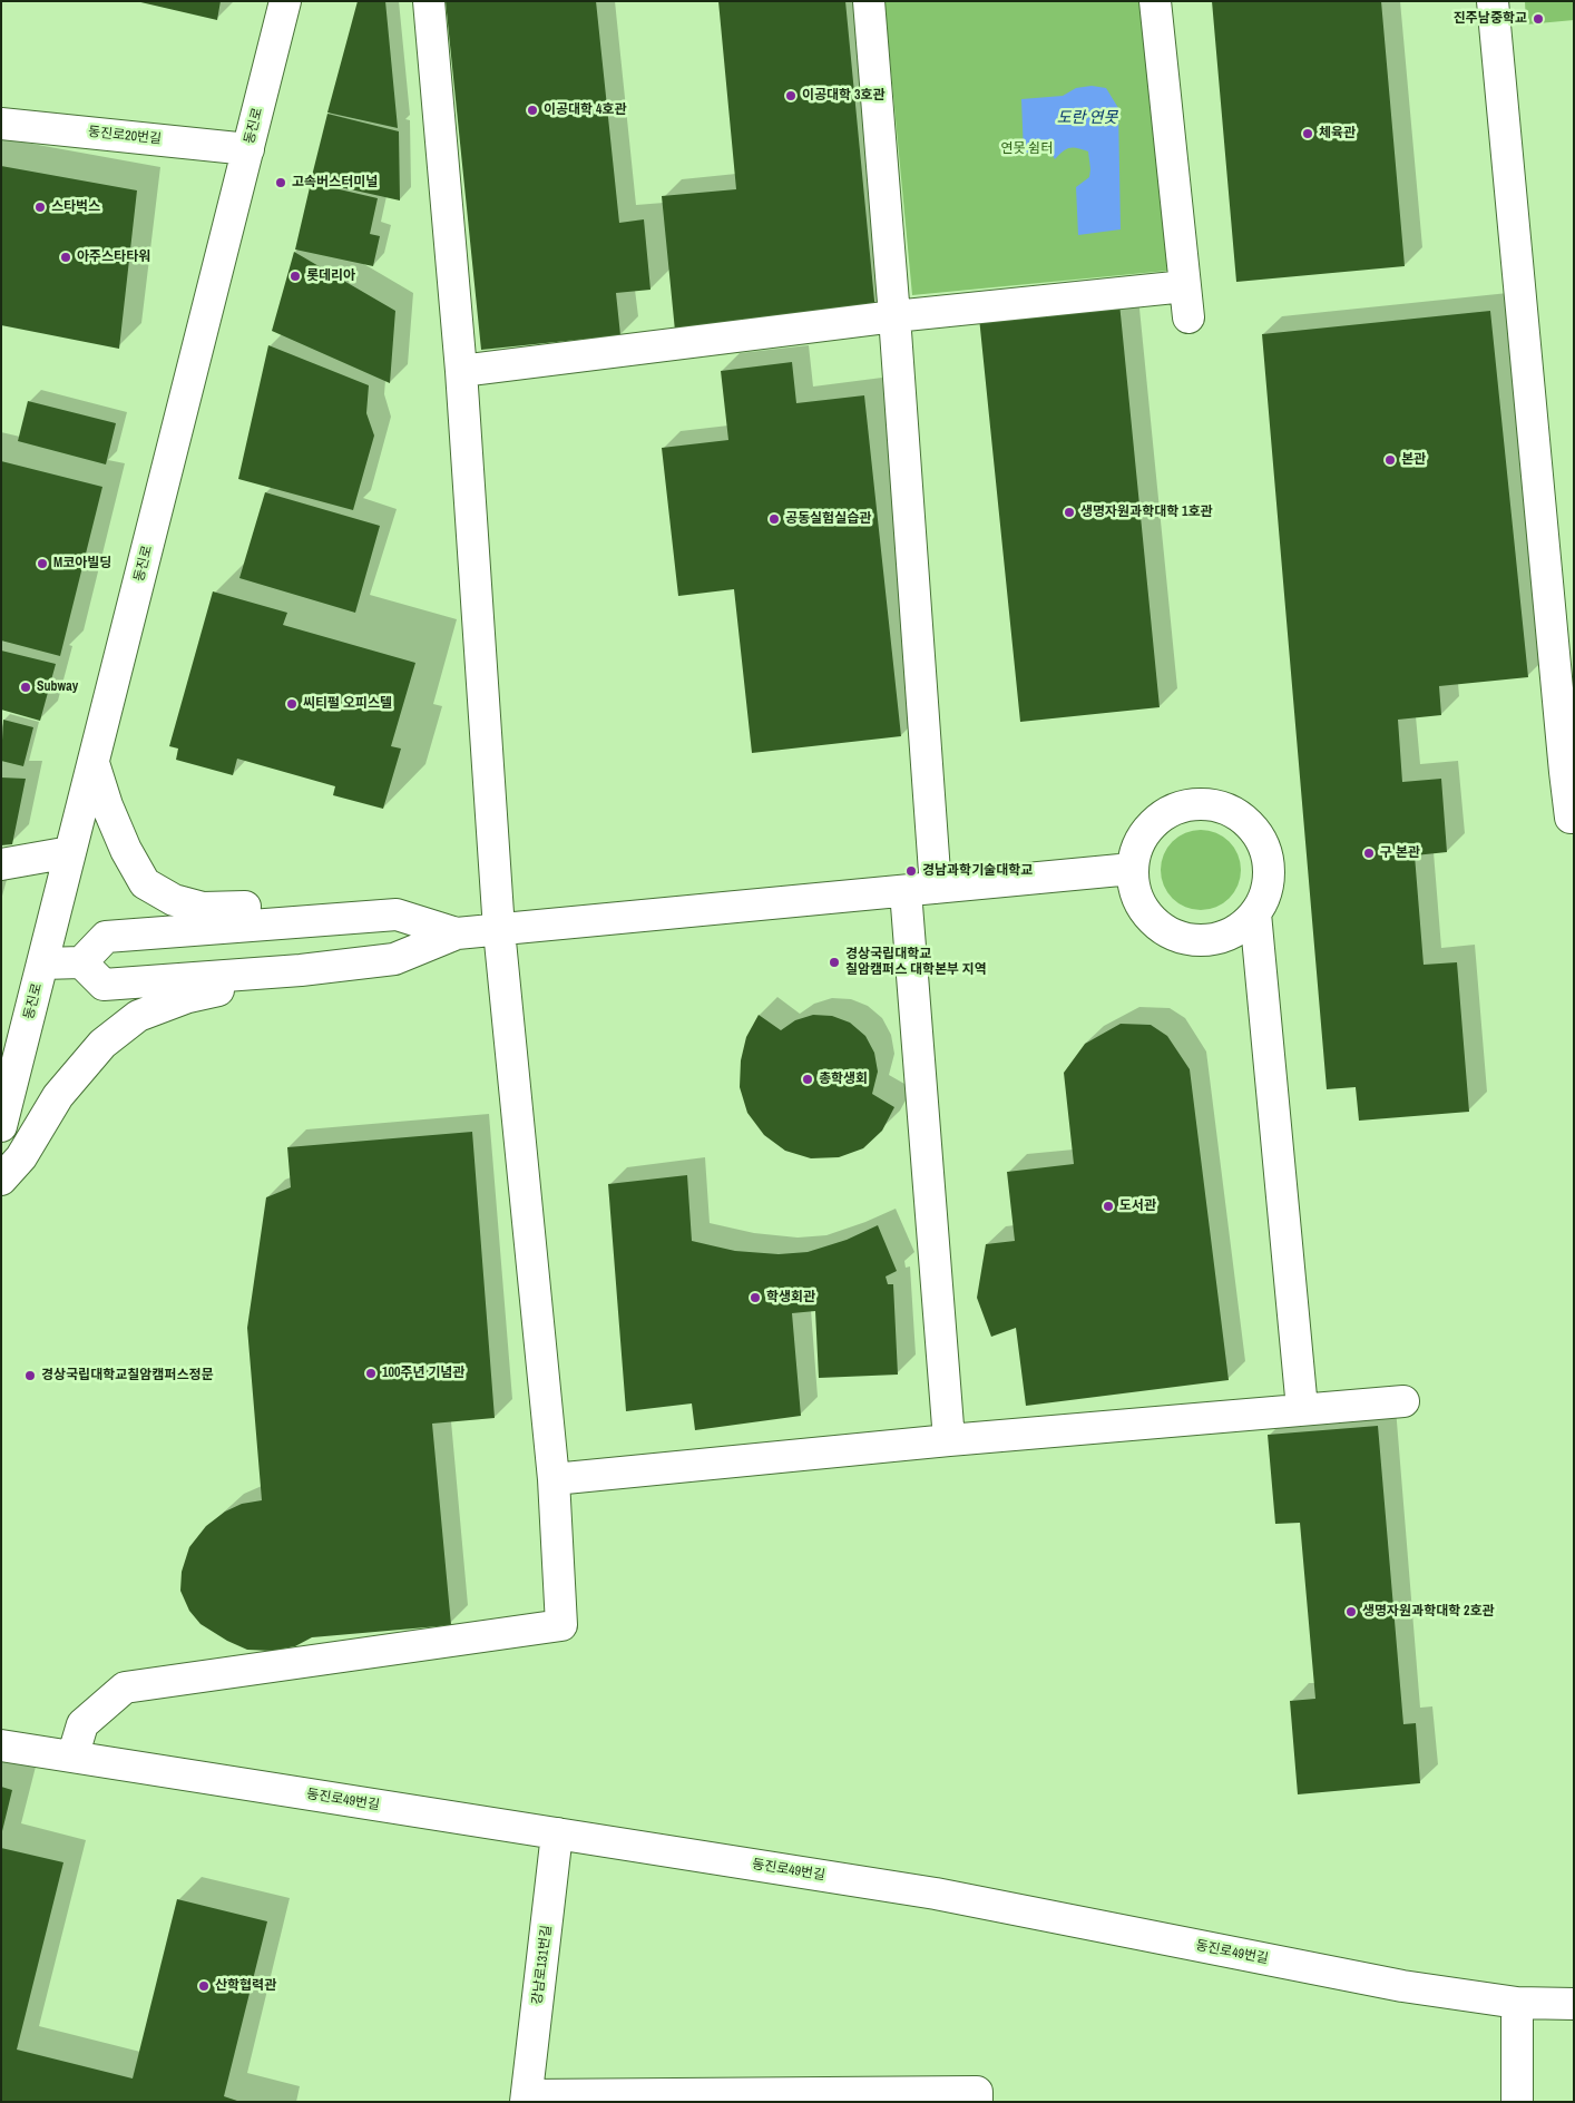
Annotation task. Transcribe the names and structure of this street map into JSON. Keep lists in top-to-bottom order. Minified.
{"streets":{"street":["동진로","동진로20번길","동진로49번길","강남로131번길"]},"crossings":[["동진로","동진로20번길"],["동진로49번길","강남로131번길"]],"water":["도란 연못"],"parks":["연못 쉼터"],"places":["진주남중학교","이공대학 3호관","이공대학 4호관","체육관","고속버스터미널","스타벅스","아주스타타워","롯데리아","본관","생명자원과학대학 1호관","공동실험실습관","M코아빌딩","Subway","씨티펄 오피스텔","구 본관","경남과학기술대학교","경상국립대학교 칠암캠퍼스 대학본부 지역","총학생회","도서관","학생회관","100주년 기념관","경상국립대학교칠암캠퍼스정문","생명자원과학대학 2호관","산학협력관"]}
